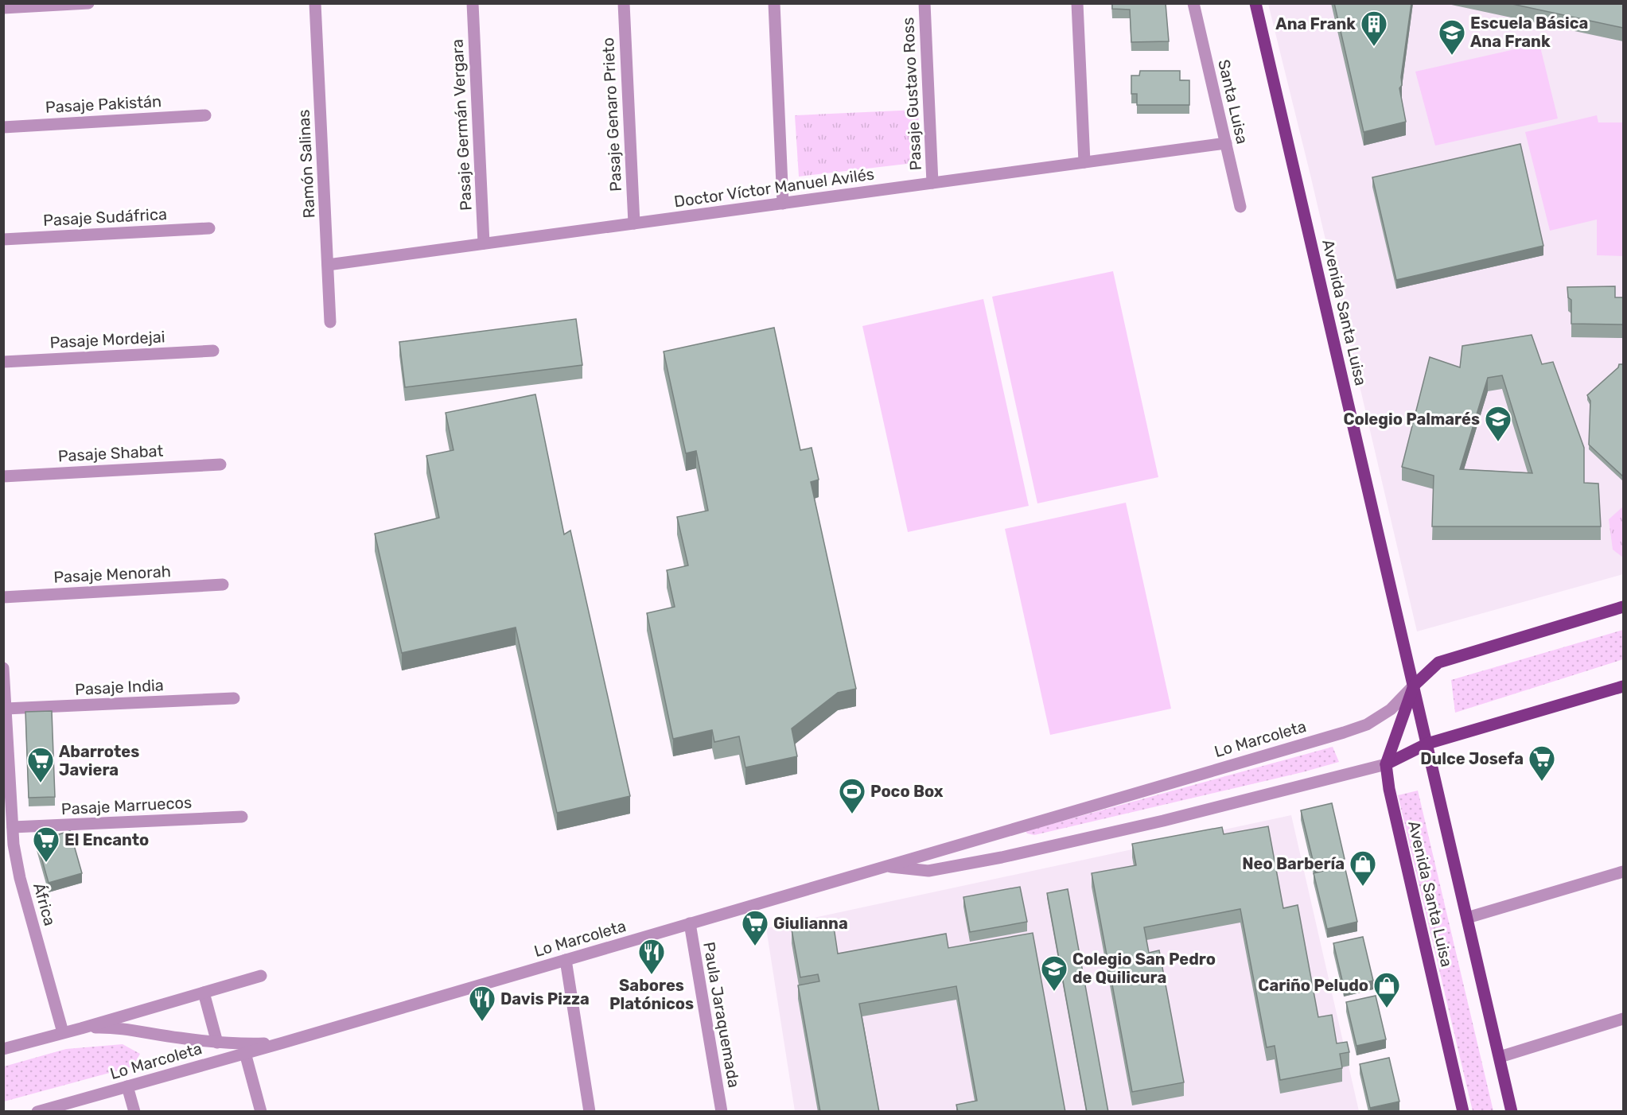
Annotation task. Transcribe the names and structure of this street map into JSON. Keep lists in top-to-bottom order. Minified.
{"streets":{"main road":["Avenida Santa Luisa","Lo Marcoleta"],"street":["Pasaje Gustavo Ross","Santa Luisa","Pasaje Pakistán","Pasaje Genaro Prieto","Pasaje Germán Vergara","Ramón Salinas","Doctor Víctor Manuel Avilés","Pasaje Sudáfrica","Pasaje Mordejai","Pasaje Shabat","Pasaje Menorah","Pasaje India","Pasaje Marruecos","África","Paula Jaraquemada"]},"crossings":[["Pasaje Gustavo Ross","Doctor Víctor Manuel Avilés"],["Santa Luisa","Doctor Víctor Manuel Avilés"],["Pasaje Genaro Prieto","Doctor Víctor Manuel Avilés"],["Pasaje Germán Vergara","Doctor Víctor Manuel Avilés"],["Ramón Salinas","Doctor Víctor Manuel Avilés"],["Avenida Santa Luisa","Lo Marcoleta"],["Pasaje India","África"],["Lo Marcoleta","África"],["Lo Marcoleta","Paula Jaraquemada"],["Pasaje Marruecos","África"]],"places":{"building":["Ana Frank"],"school or university":["Escuela Básica Ana Frank","Colegio Palmarés","Colegio San Pedro de Quilicura"],"supermarket":["Dulce Josefa","Abarrotes Javiera","El Encanto","Giulianna"],"sports":["Poco Box"],"shop":["Neo Barbería","Cariño Peludo"],"restaurant":["Sabores Platónicos","Davis Pizza"]}}
